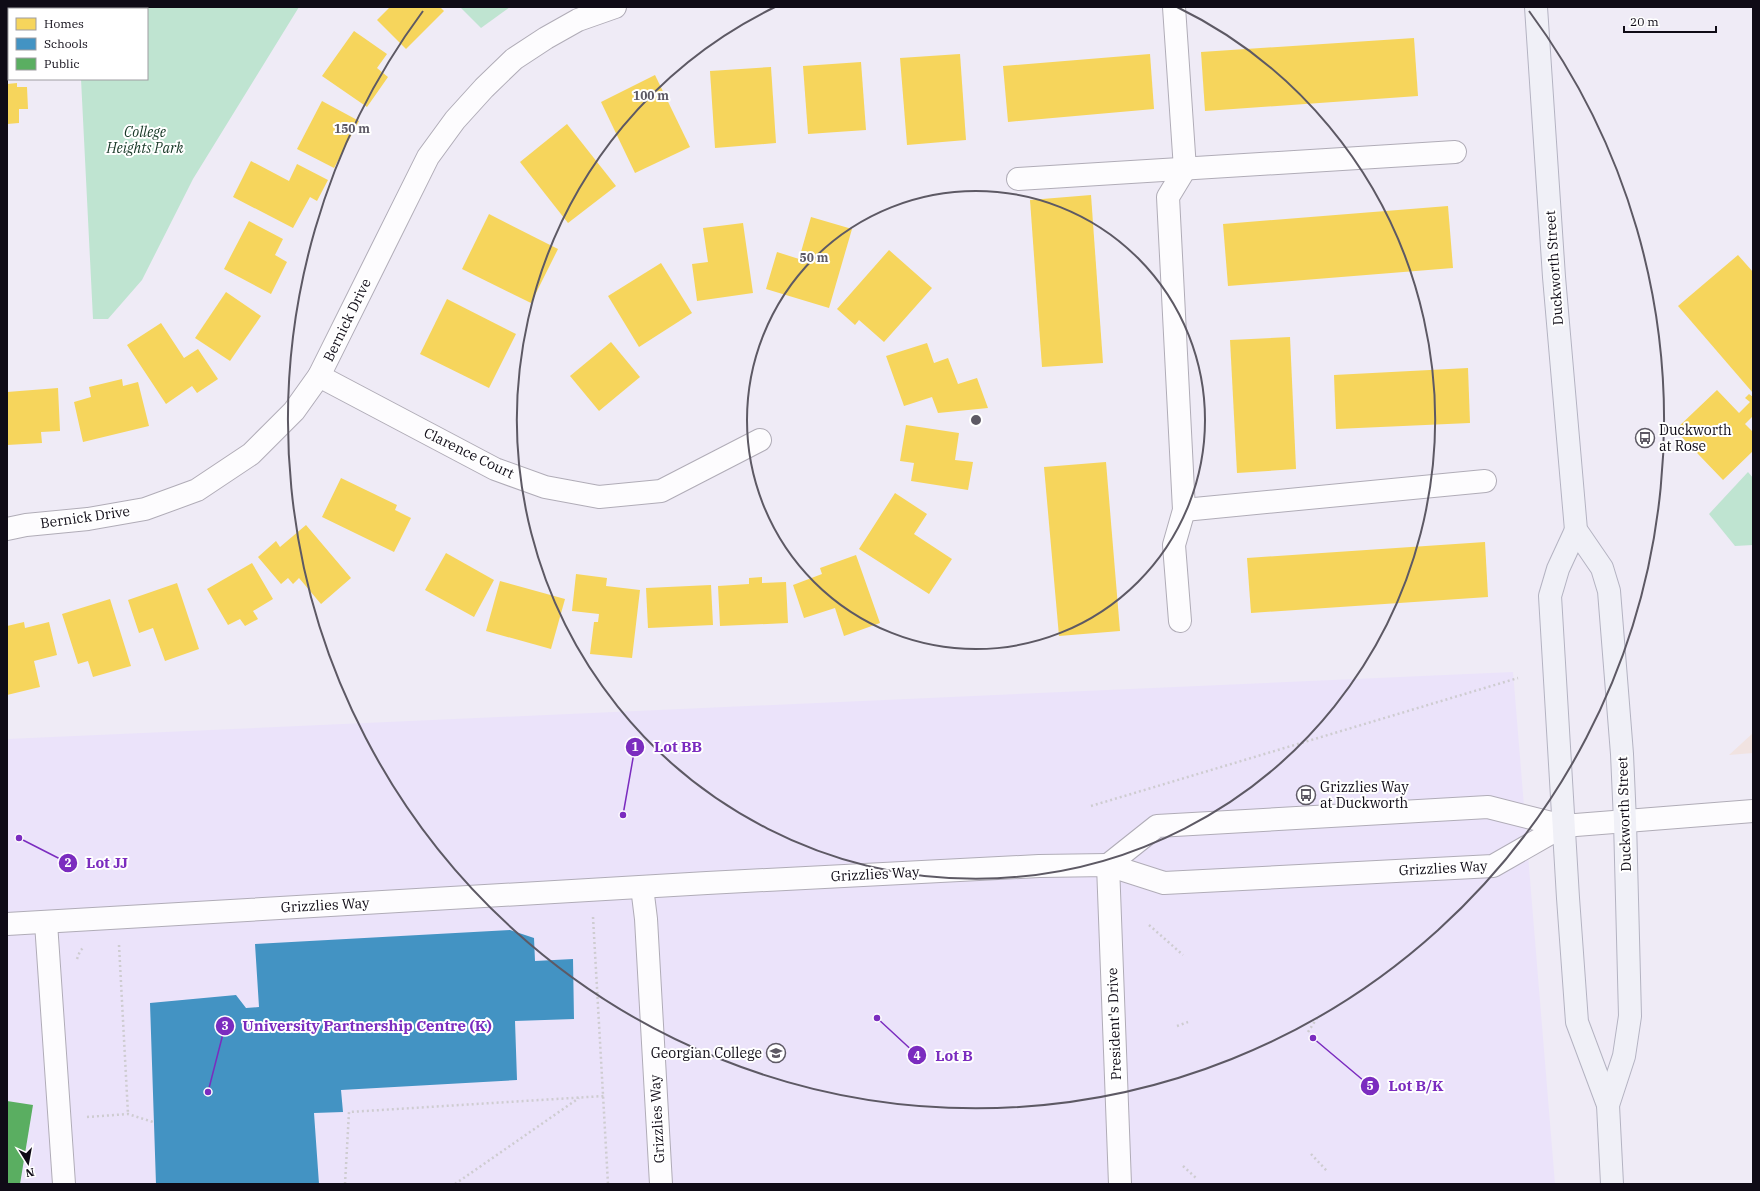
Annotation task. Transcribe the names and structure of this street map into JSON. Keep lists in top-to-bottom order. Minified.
{"streets":{"main road":["Duckworth Street"],"street":["Bernick Drive","Clarence Court","Grizzlies Way","President's Drive"]},"crossings":[["Duckworth Street","Grizzlies Way"],["Bernick Drive","Clarence Court"],["Grizzlies Way","President's Drive"]],"parks":["College Heights Park"],"places":{"bus stop":["Duckworth at Rose","Grizzlies Way at Duckworth"],"other":["Lot BB","Lot JJ","Lot B","Lot B/K","University Partnership Centre (K)"],"school or university":["Georgian College"]},"legend":["Homes","Schools","Public"],"scale_bar":"20 m","north":"bottom","rings":["100 m","150 m","50 m"]}
